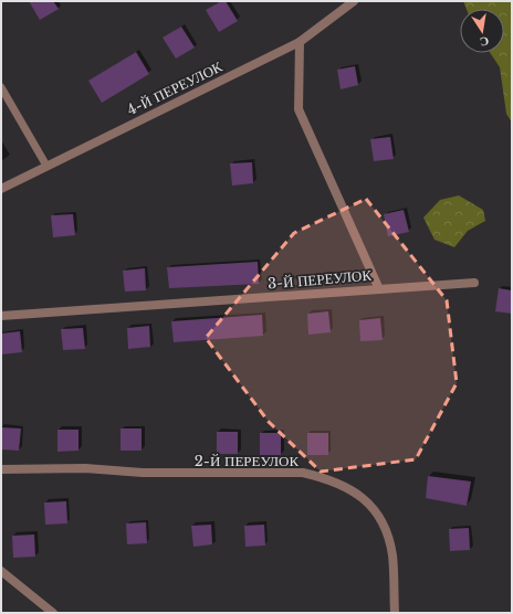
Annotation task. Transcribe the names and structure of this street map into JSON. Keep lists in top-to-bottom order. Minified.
{"streets":{"street":["4-Й ПЕРЕУЛОК","3-Й ПЕРЕУЛОК","2-Й ПЕРЕУЛОК"]},"crossings":[["4-Й ПЕРЕУЛОК","3-Й ПЕРЕУЛОК"]],"north":"bottom"}
